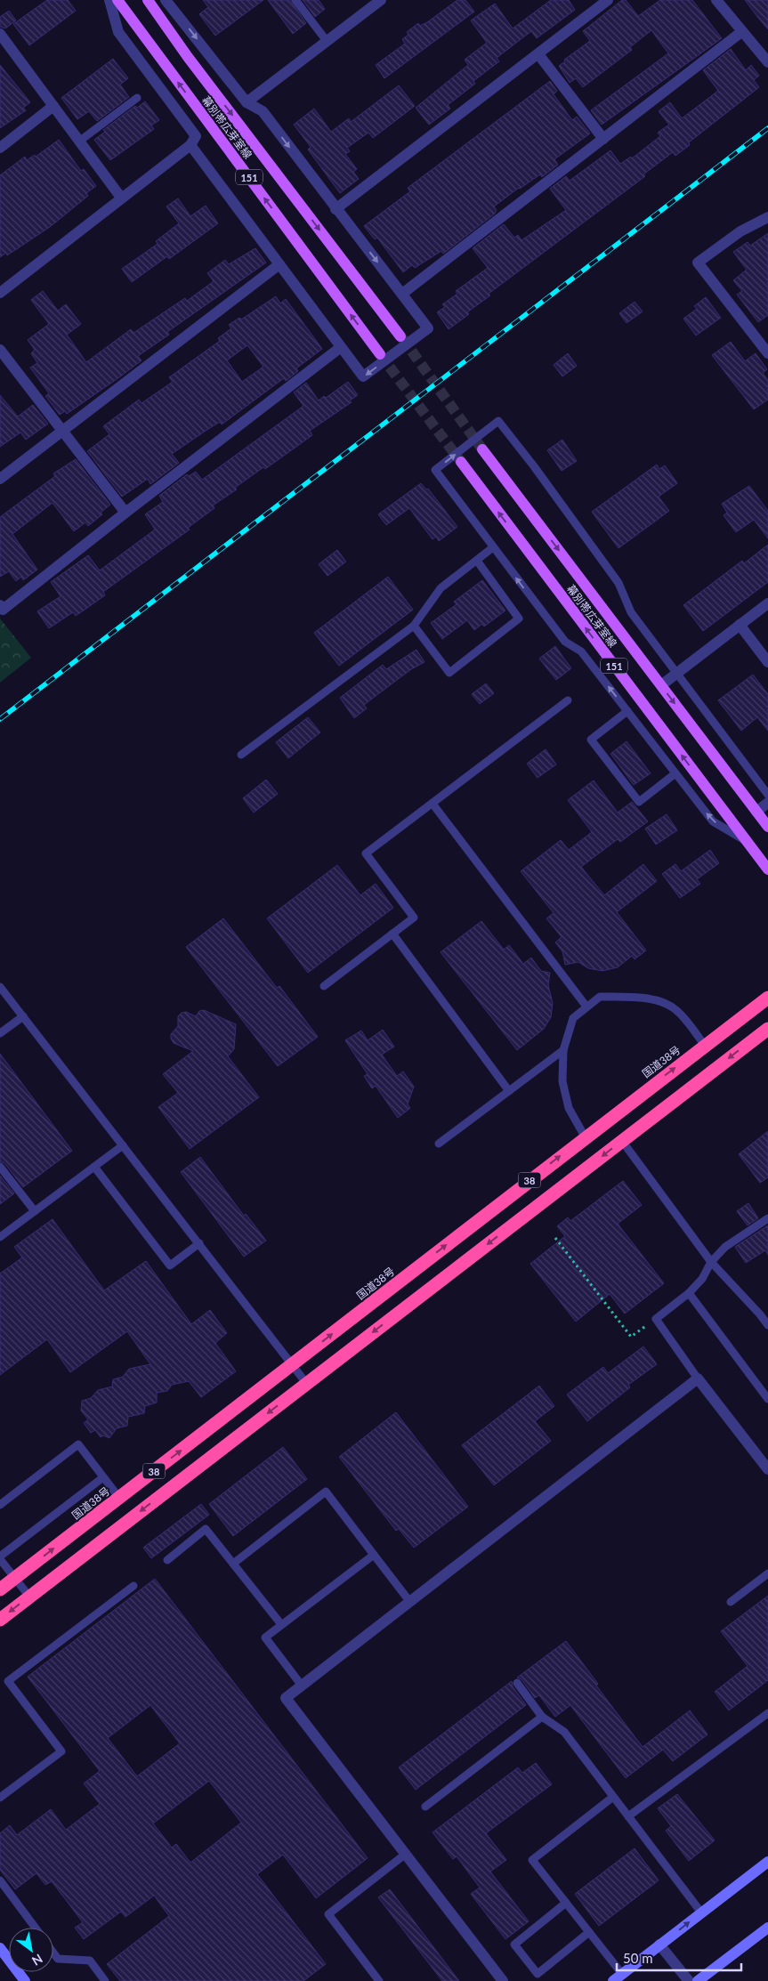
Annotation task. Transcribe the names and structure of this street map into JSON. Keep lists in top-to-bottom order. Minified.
{"streets":{"highway":["国道38号","38"],"main road":["幕別帯広芽室線","151"]},"scale_bar":"50 m","north":"bottom right"}
